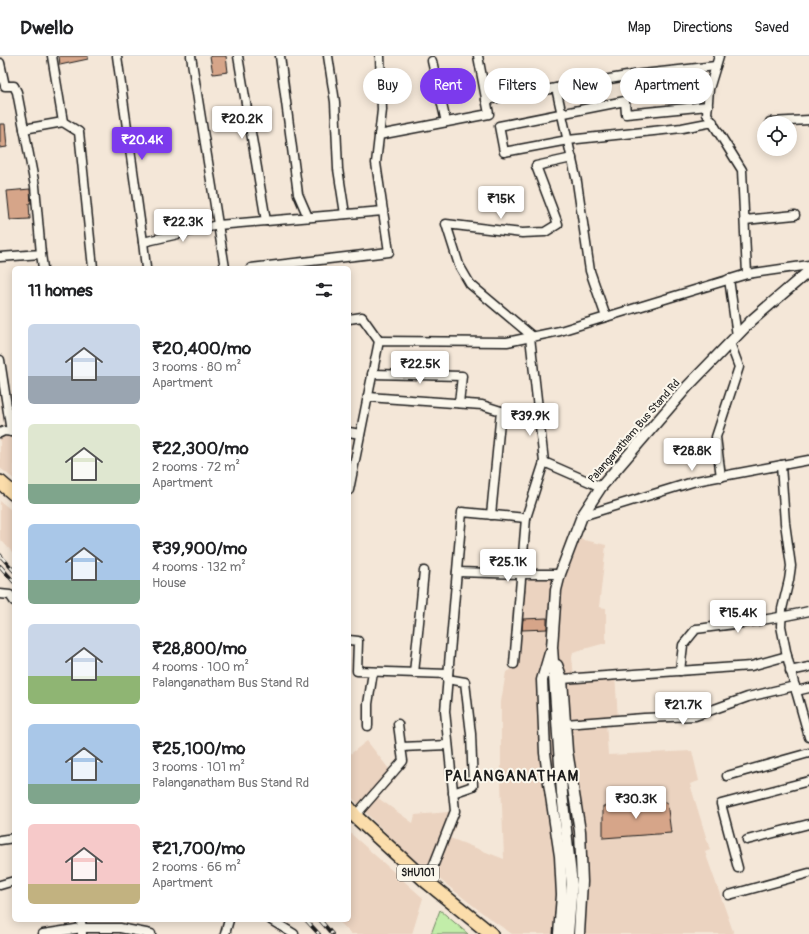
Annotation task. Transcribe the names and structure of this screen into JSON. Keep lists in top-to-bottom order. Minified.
{"streets":{"main road":["SHU101"],"street":["Palanganatham Bus Stand Rd"]},"districts":["PALANGANATHAM"],"page":{"header":"Dwello","nav":["Map","Directions","Saved"],"chip":["Buy","Rent","Filters","New","Apartment"],"price":["₹20.2K","₹20.4K","₹15K","₹22.3K","₹22.5K","₹39.9K","₹28.8K","₹25.1K","₹15.4K","₹21.7K","₹30.3K"],"heading":"11 homes","list":[{"name":"₹20,400/mo","note":"3 rooms · 80 m² · Apartment"},{"name":"₹22,300/mo","note":"2 rooms · 72 m² · Apartment"},{"name":"₹39,900/mo","note":"4 rooms · 132 m² · House"},{"name":"₹28,800/mo","note":"4 rooms · 100 m² · Palanganatham Bus Stand Rd"},{"name":"₹25,100/mo","note":"3 rooms · 101 m² · Palanganatham Bus Stand Rd"},{"name":"₹21,700/mo","note":"2 rooms · 66 m² · Apartment"}]}}
